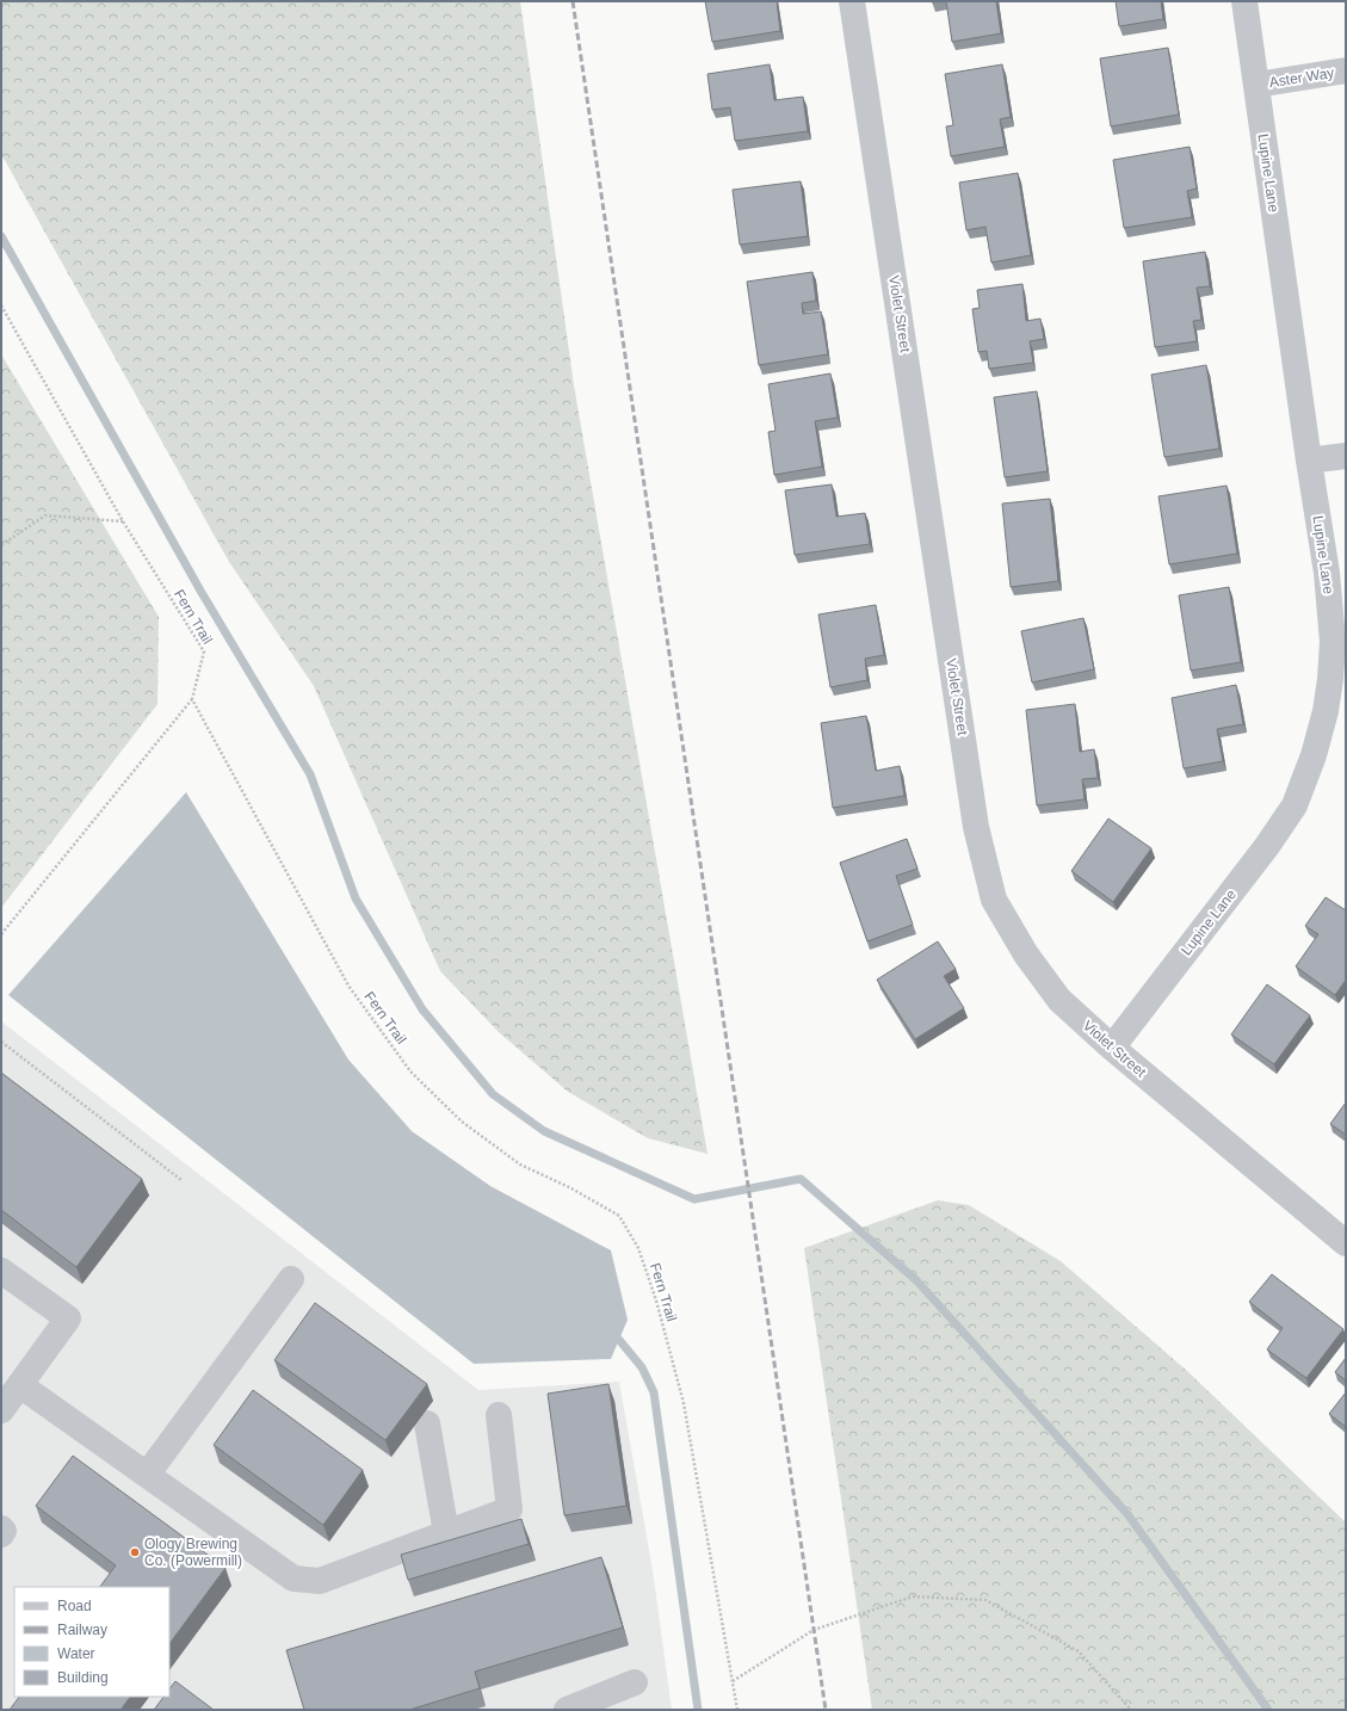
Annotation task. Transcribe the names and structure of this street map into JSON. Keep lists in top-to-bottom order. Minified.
{"streets":{"street":["Aster Way","Lupine Lane","Violet Street"],"path":["Fern Trail"]},"crossings":[["Aster Way","Lupine Lane"],["Lupine Lane","Violet Street"]],"places":["Ology Brewing Co. (Powermill)"],"legend":["Road","Railway","Water","Building"]}
